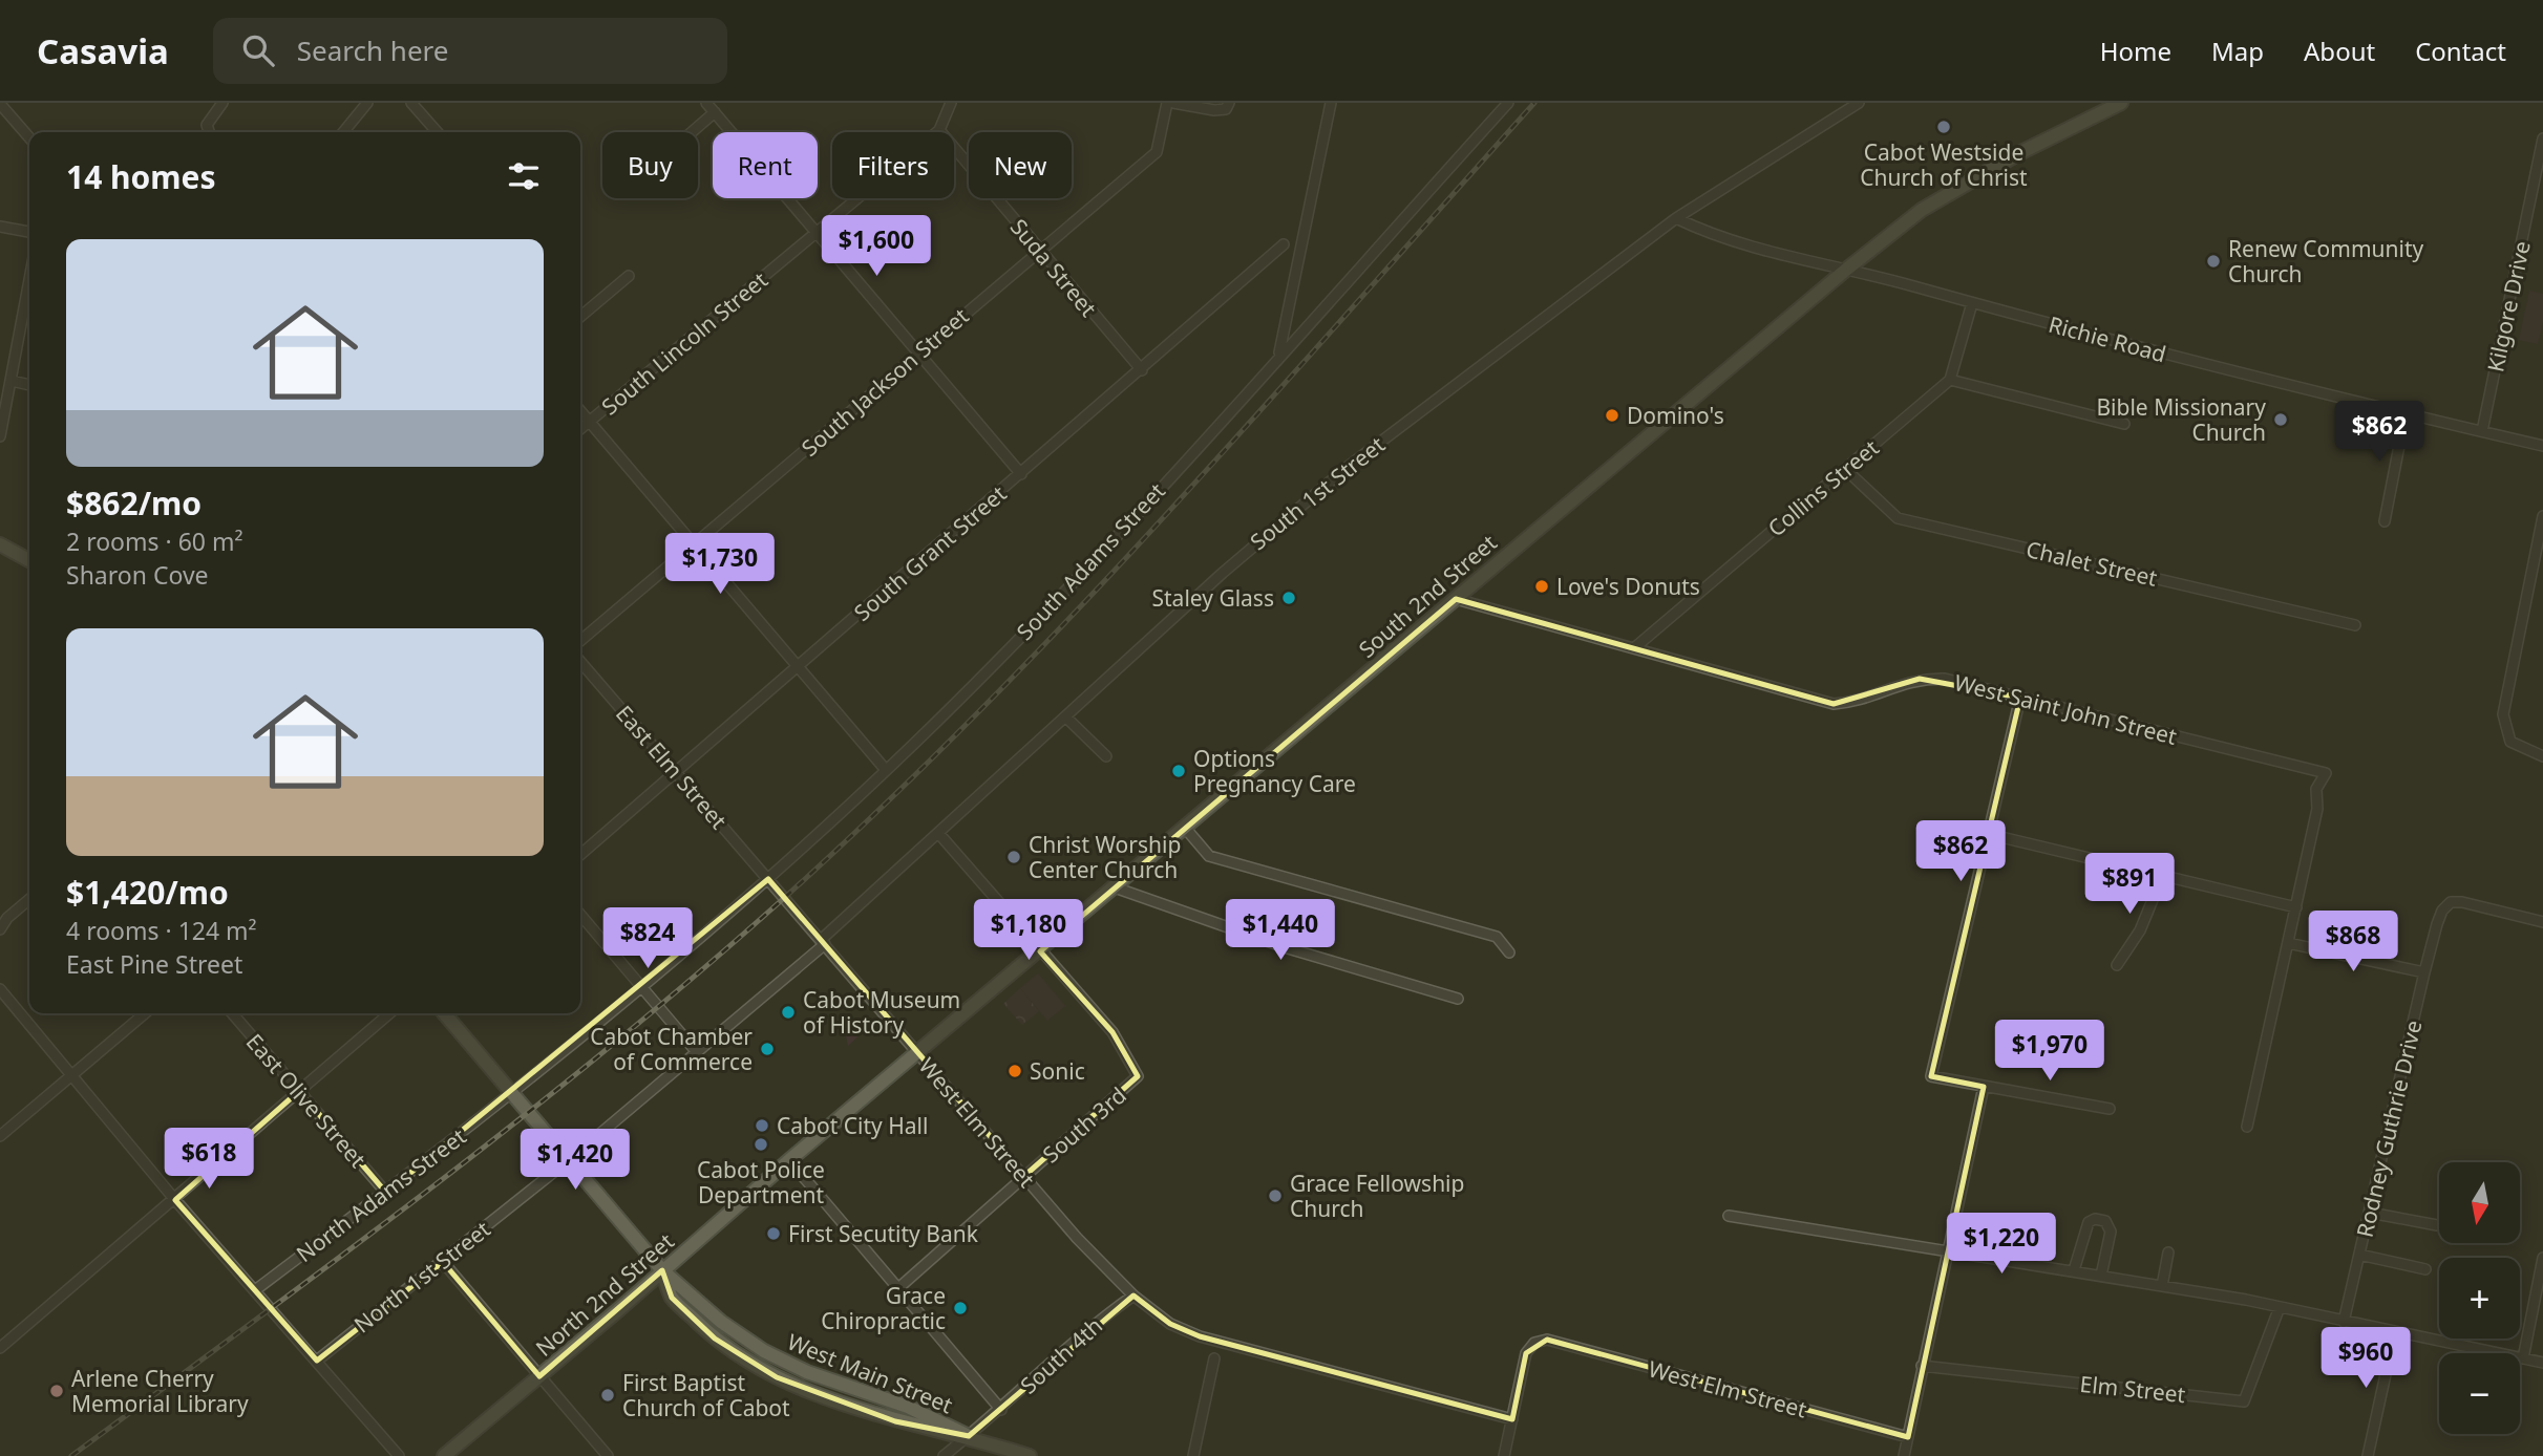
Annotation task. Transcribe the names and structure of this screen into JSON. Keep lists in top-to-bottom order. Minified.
{"streets":{"main road":["South 2nd Street","North 2nd Street","West Main Street"],"street":["Suda Street","Kilgore Drive","Richie Road","South Lincoln Street","South Jackson Street","Collins Street","South 1st Street","South Grant Street","South Adams Street","Chalet Street","West Saint John Street","East Elm Street","East Olive Street","West Elm Street","South 3rd","Rodney Guthrie Drive","North Adams Street","North 1st Street","South 4th","Elm Street"]},"crossings":[["Suda Street","South Lincoln Street"],["Suda Street","South Jackson Street"],["Suda Street","South Grant Street"],["Kilgore Drive","Richie Road"],["Richie Road","South 1st Street"],["Richie Road","South 2nd Street"],["Collins Street","Chalet Street"],["Collins Street","West Saint John Street"],["South 1st Street","West Elm Street"],["South 1st Street","North 1st Street"],["South Grant Street","East Elm Street"],["South Adams Street","East Elm Street"],["South Adams Street","West Elm Street"],["South Adams Street","North Adams Street"],["South 2nd Street","West Saint John Street"],["South 2nd Street","West Elm Street"],["South 2nd Street","South 3rd"],["South 2nd Street","North 2nd Street"],["South 2nd Street","West Main Street"],["East Elm Street","West Elm Street"],["East Olive Street","North Adams Street"],["West Elm Street","South 3rd"],["West Elm Street","South 4th"],["South 3rd","West Main Street"],["North Adams Street","West Main Street"],["North 1st Street","West Main Street"],["North 2nd Street","West Main Street"],["South 4th","West Main Street"]],"places":["Cabot Westside Church of Christ","Renew Community Church","Domino's","Bible Missionary Church","Love's Donuts","Staley Glass","Options Pregnancy Care","Christ Worship Center Church","Cabot Museum of History","Cabot Chamber of Commerce","Sonic","Cabot City Hall","Cabot Police Department","Grace Fellowship Church","First Secutity Bank","Grace Chiropractic","Arlene Cherry Memorial Library","First Baptist Church of Cabot"],"north":"bottom","page":{"header":"Casavia","search":"Search here","nav":["Home","Map","About","Contact"],"chip":["Buy","Rent","Filters","New"],"heading":"14 homes","price":["$1,600","$862","$1,730","$862","$891","$1,180","$1,440","$824","$868","$1,970","$618","$1,420","$1,220","$960"],"list":[{"name":"$862/mo","note":"2 rooms · 60 m² · Sharon Cove"},{"name":"$1,420/mo","note":"4 rooms · 124 m² · East Pine Street"}],"map_buttons":["+","−"]}}
